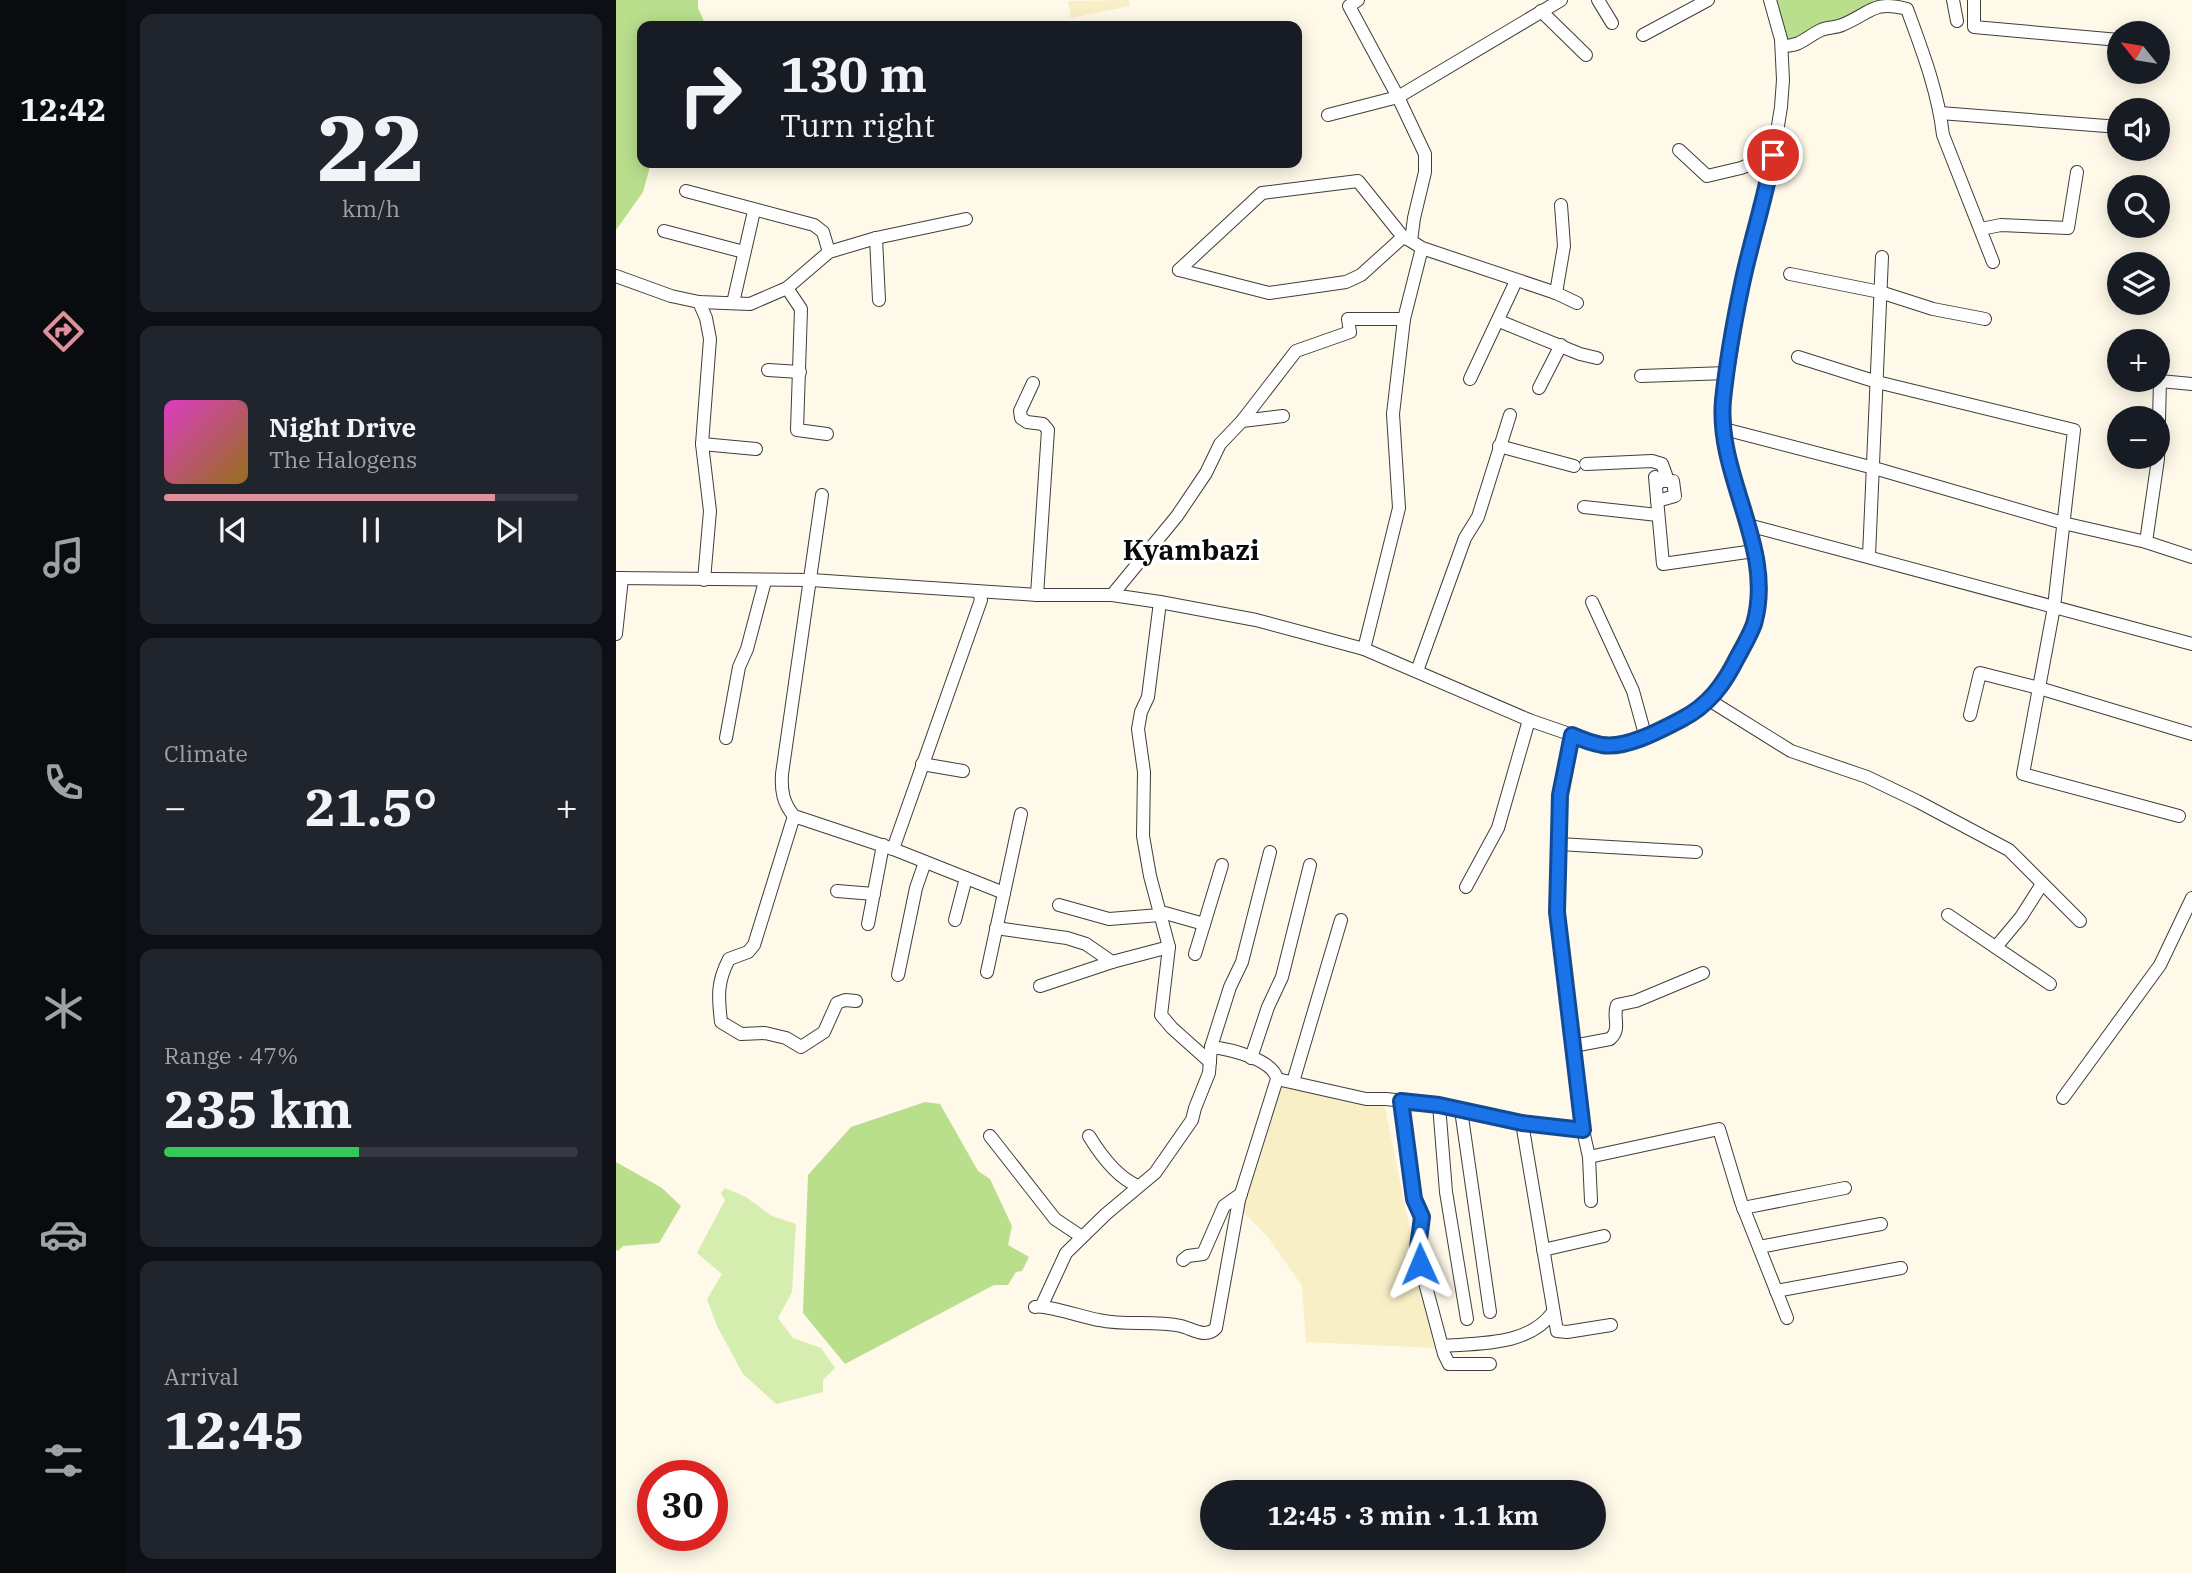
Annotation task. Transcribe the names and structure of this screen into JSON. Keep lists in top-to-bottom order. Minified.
{"districts":["Kyambazi"],"north":"top left","page":{"tabs":"12:42","tile":[["22","km/h"],"Climate",["Range · 47%","235 km"],["Arrival","12:45"]],"map_buttons":["+","−"],"turn":["130 m","Turn right"],"song":["Night Drive","The Halogens"],"heat":["−","21.5°","+"],"limit":"30","trip":"12:45 · 3 min · 1.1 km"}}
